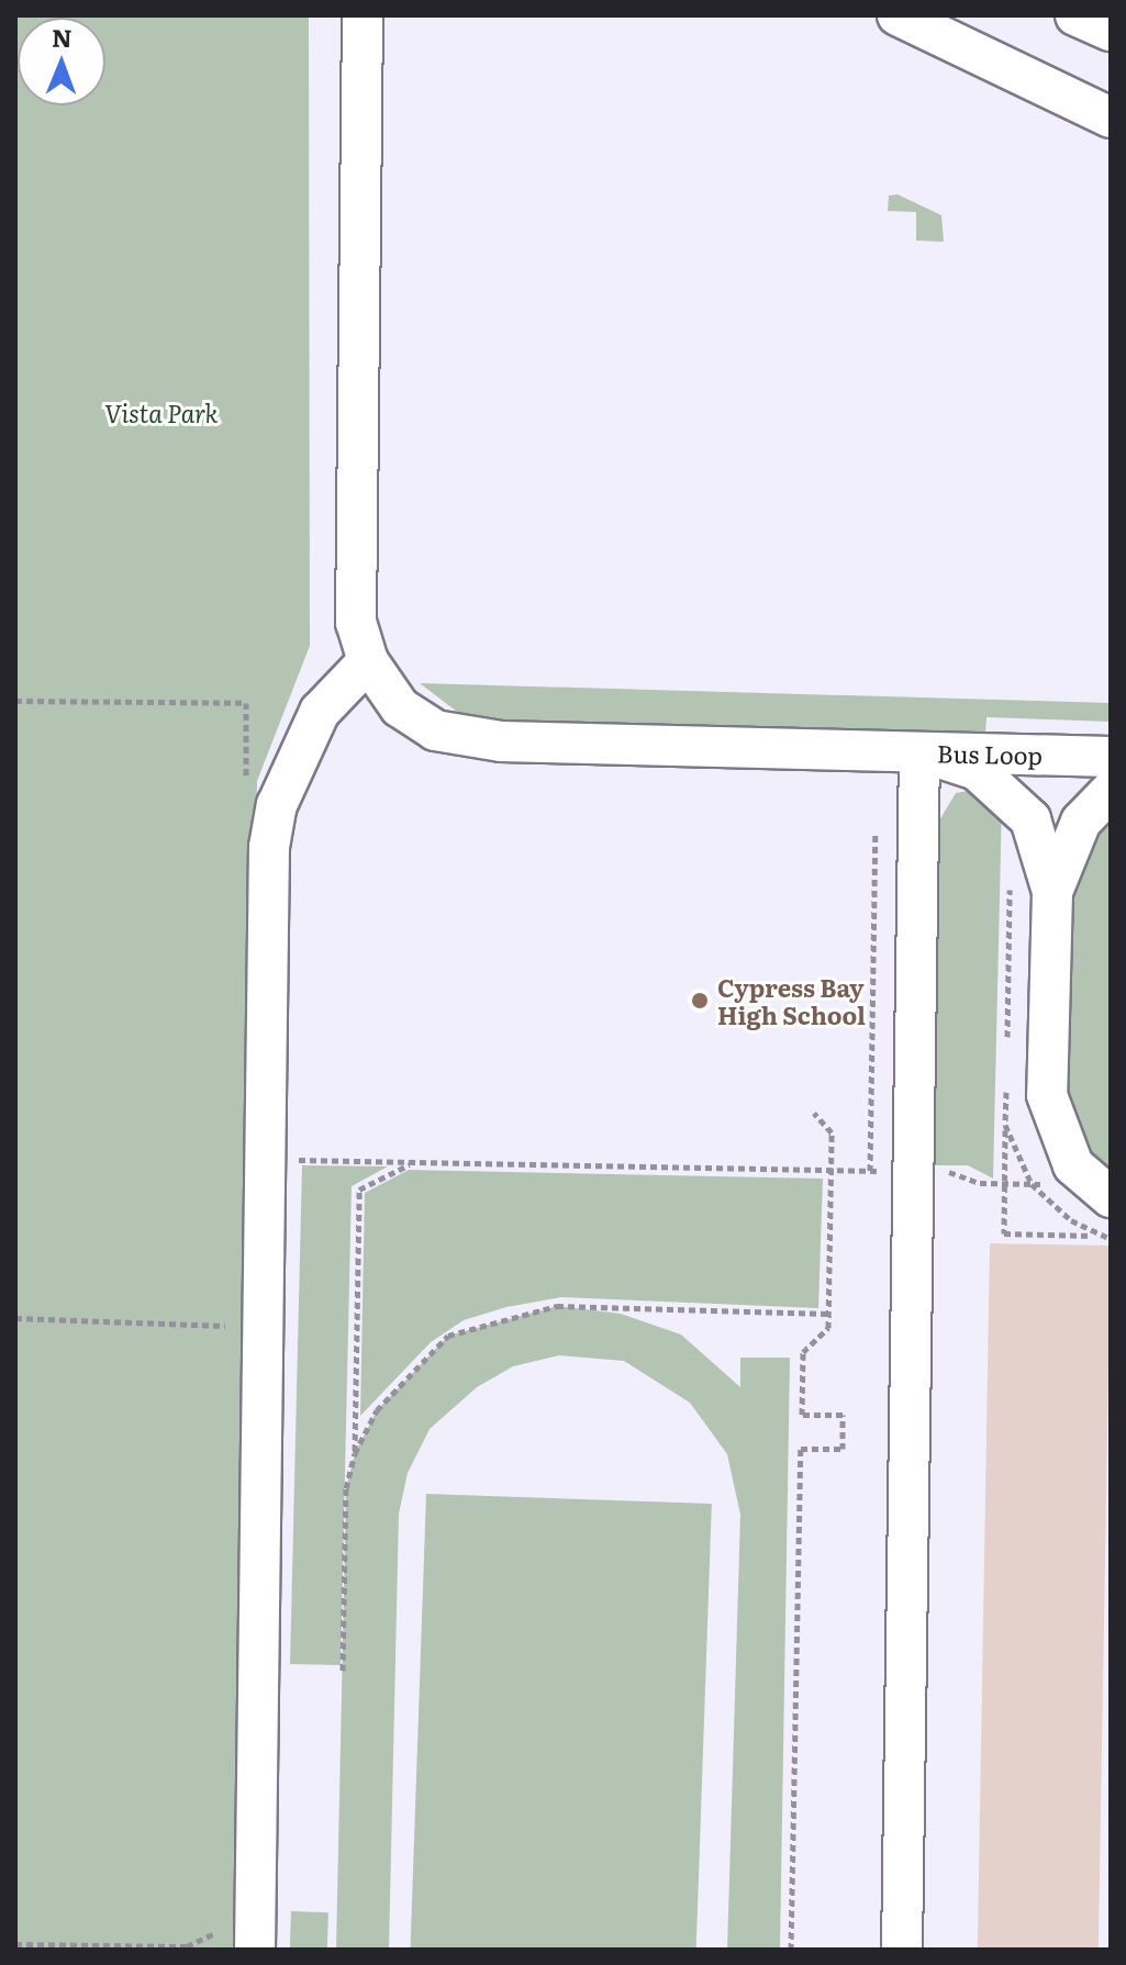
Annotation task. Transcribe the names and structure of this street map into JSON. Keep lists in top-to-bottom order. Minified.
{"streets":{"street":["Bus Loop"]},"parks":["Vista Park"],"places":["Cypress Bay High School"],"north":"top"}
